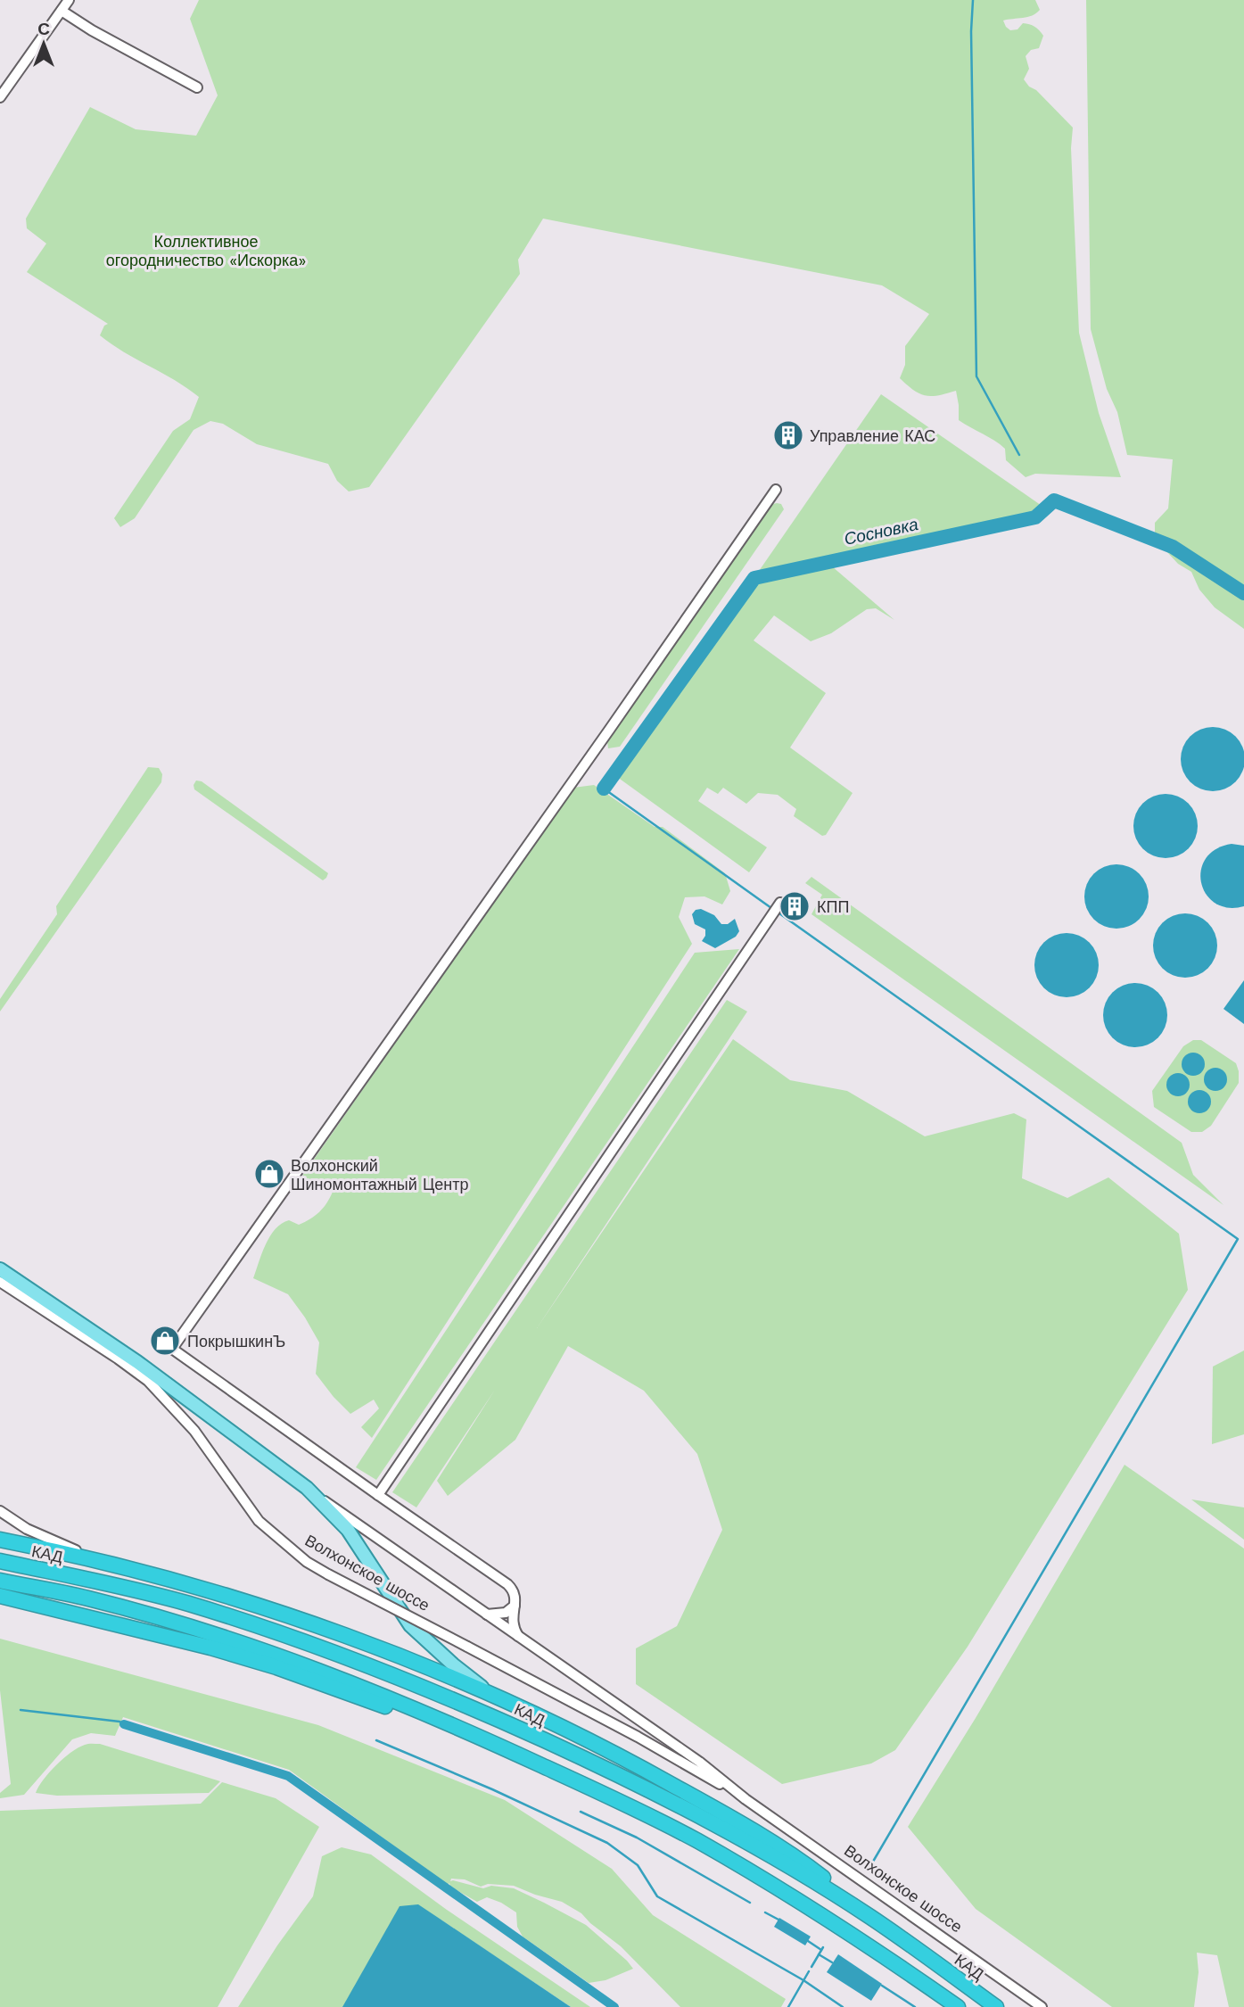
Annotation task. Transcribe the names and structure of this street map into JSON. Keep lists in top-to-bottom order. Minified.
{"streets":{"highway":["КАД"],"main road":["Волхонское шоссе"]},"water":["Сосновка"],"parks":["Коллективное огородничество «Искорка»"],"places":{"building":["Управление КАС","КПП"],"shop":["Волхонский Шиномонтажный Центр","ПокрышкинЪ"]},"north":"top"}
